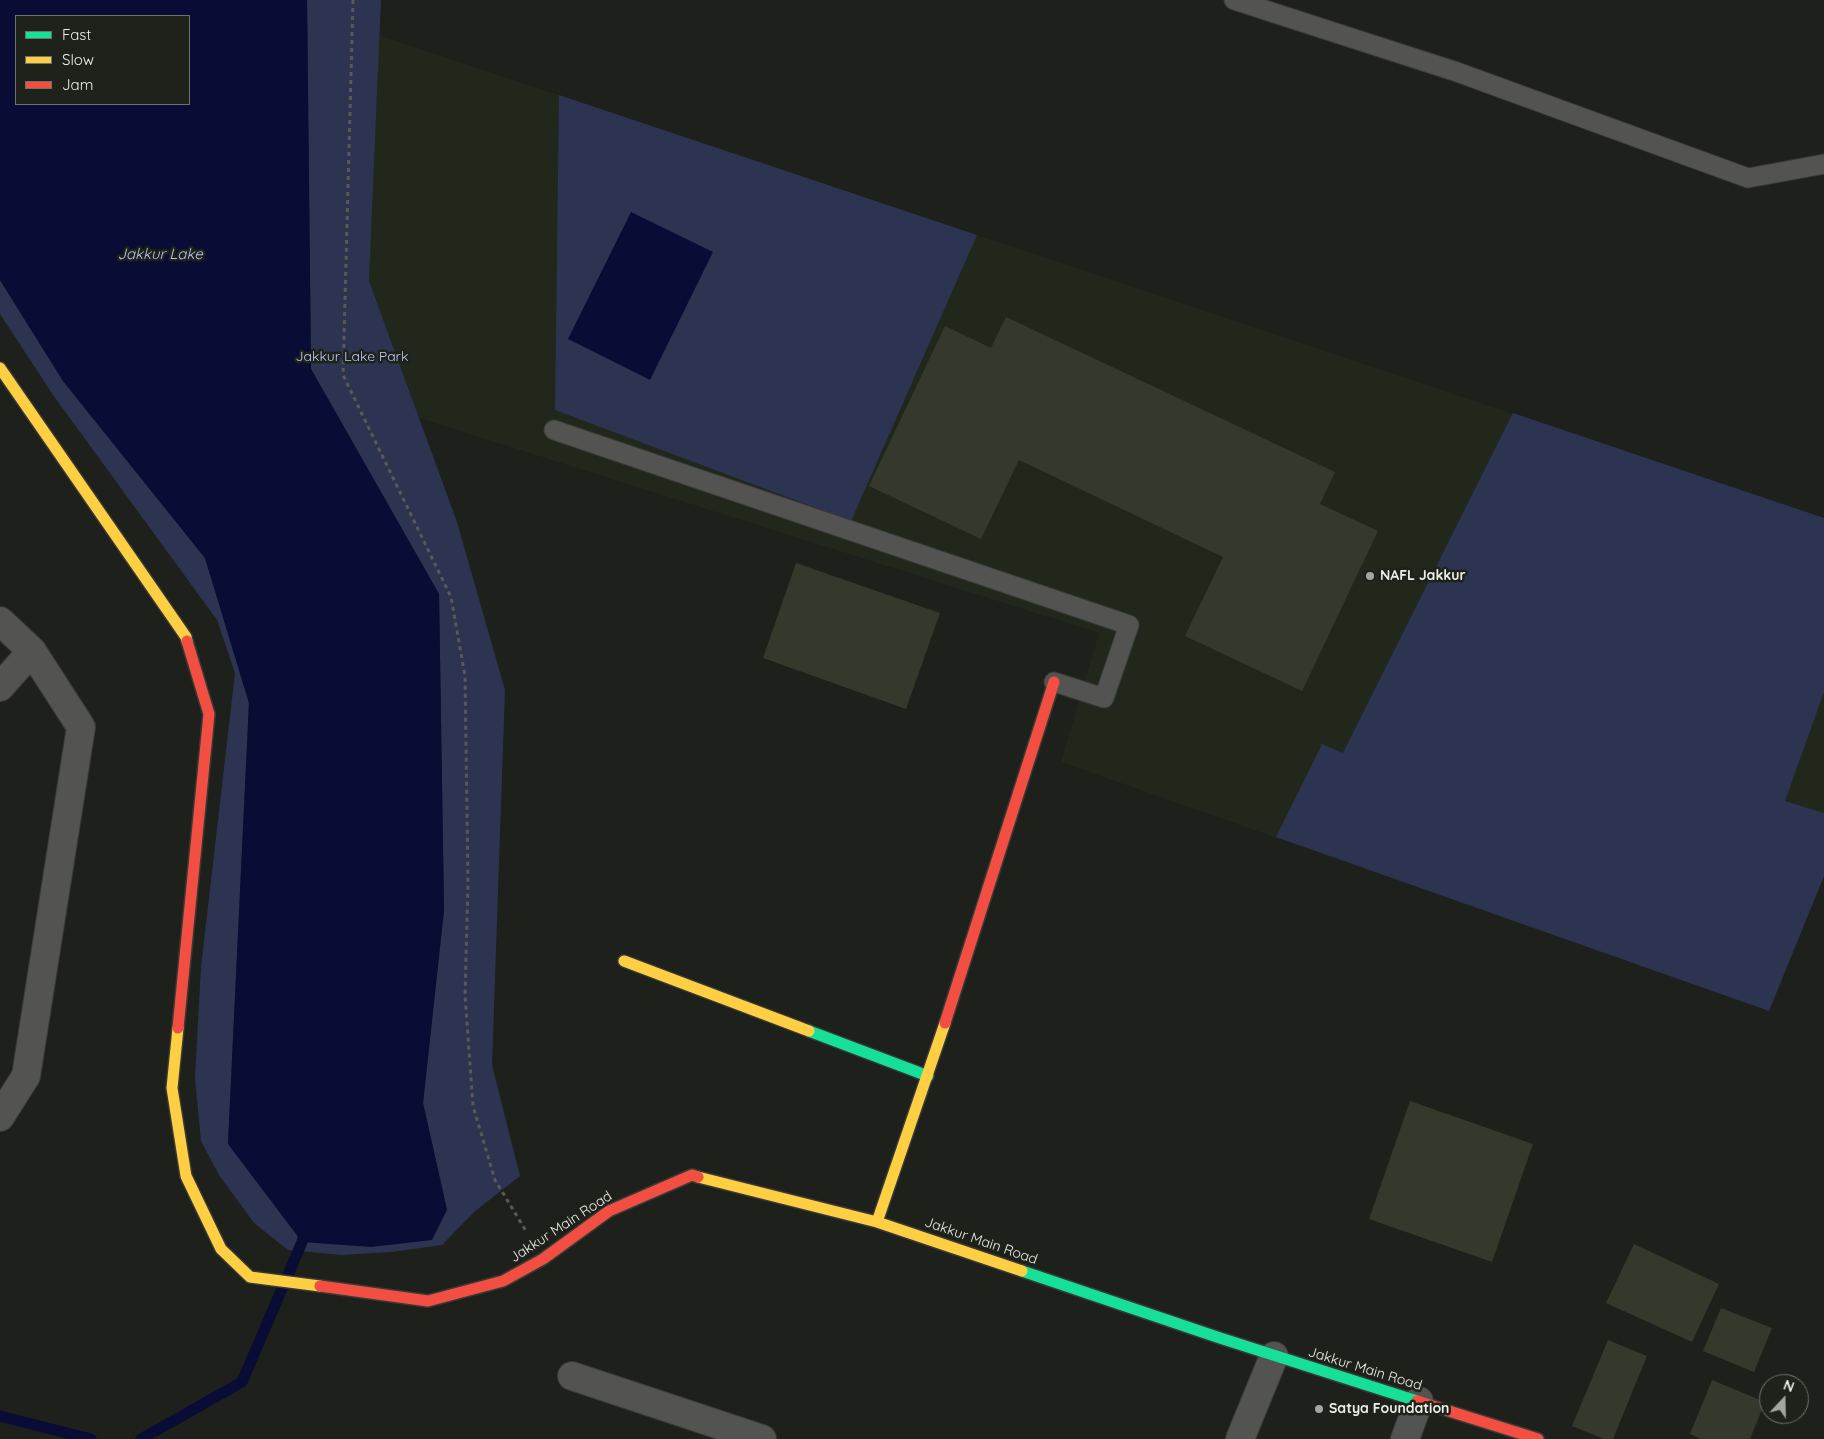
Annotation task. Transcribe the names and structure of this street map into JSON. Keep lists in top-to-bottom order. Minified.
{"streets":{"street":["Jakkur Main Road"]},"water":["Jakkur Lake"],"parks":["Jakkur Lake Park"],"places":["NAFL Jakkur","Satya Foundation"],"legend":["Fast","Slow","Jam"],"north":"top"}
